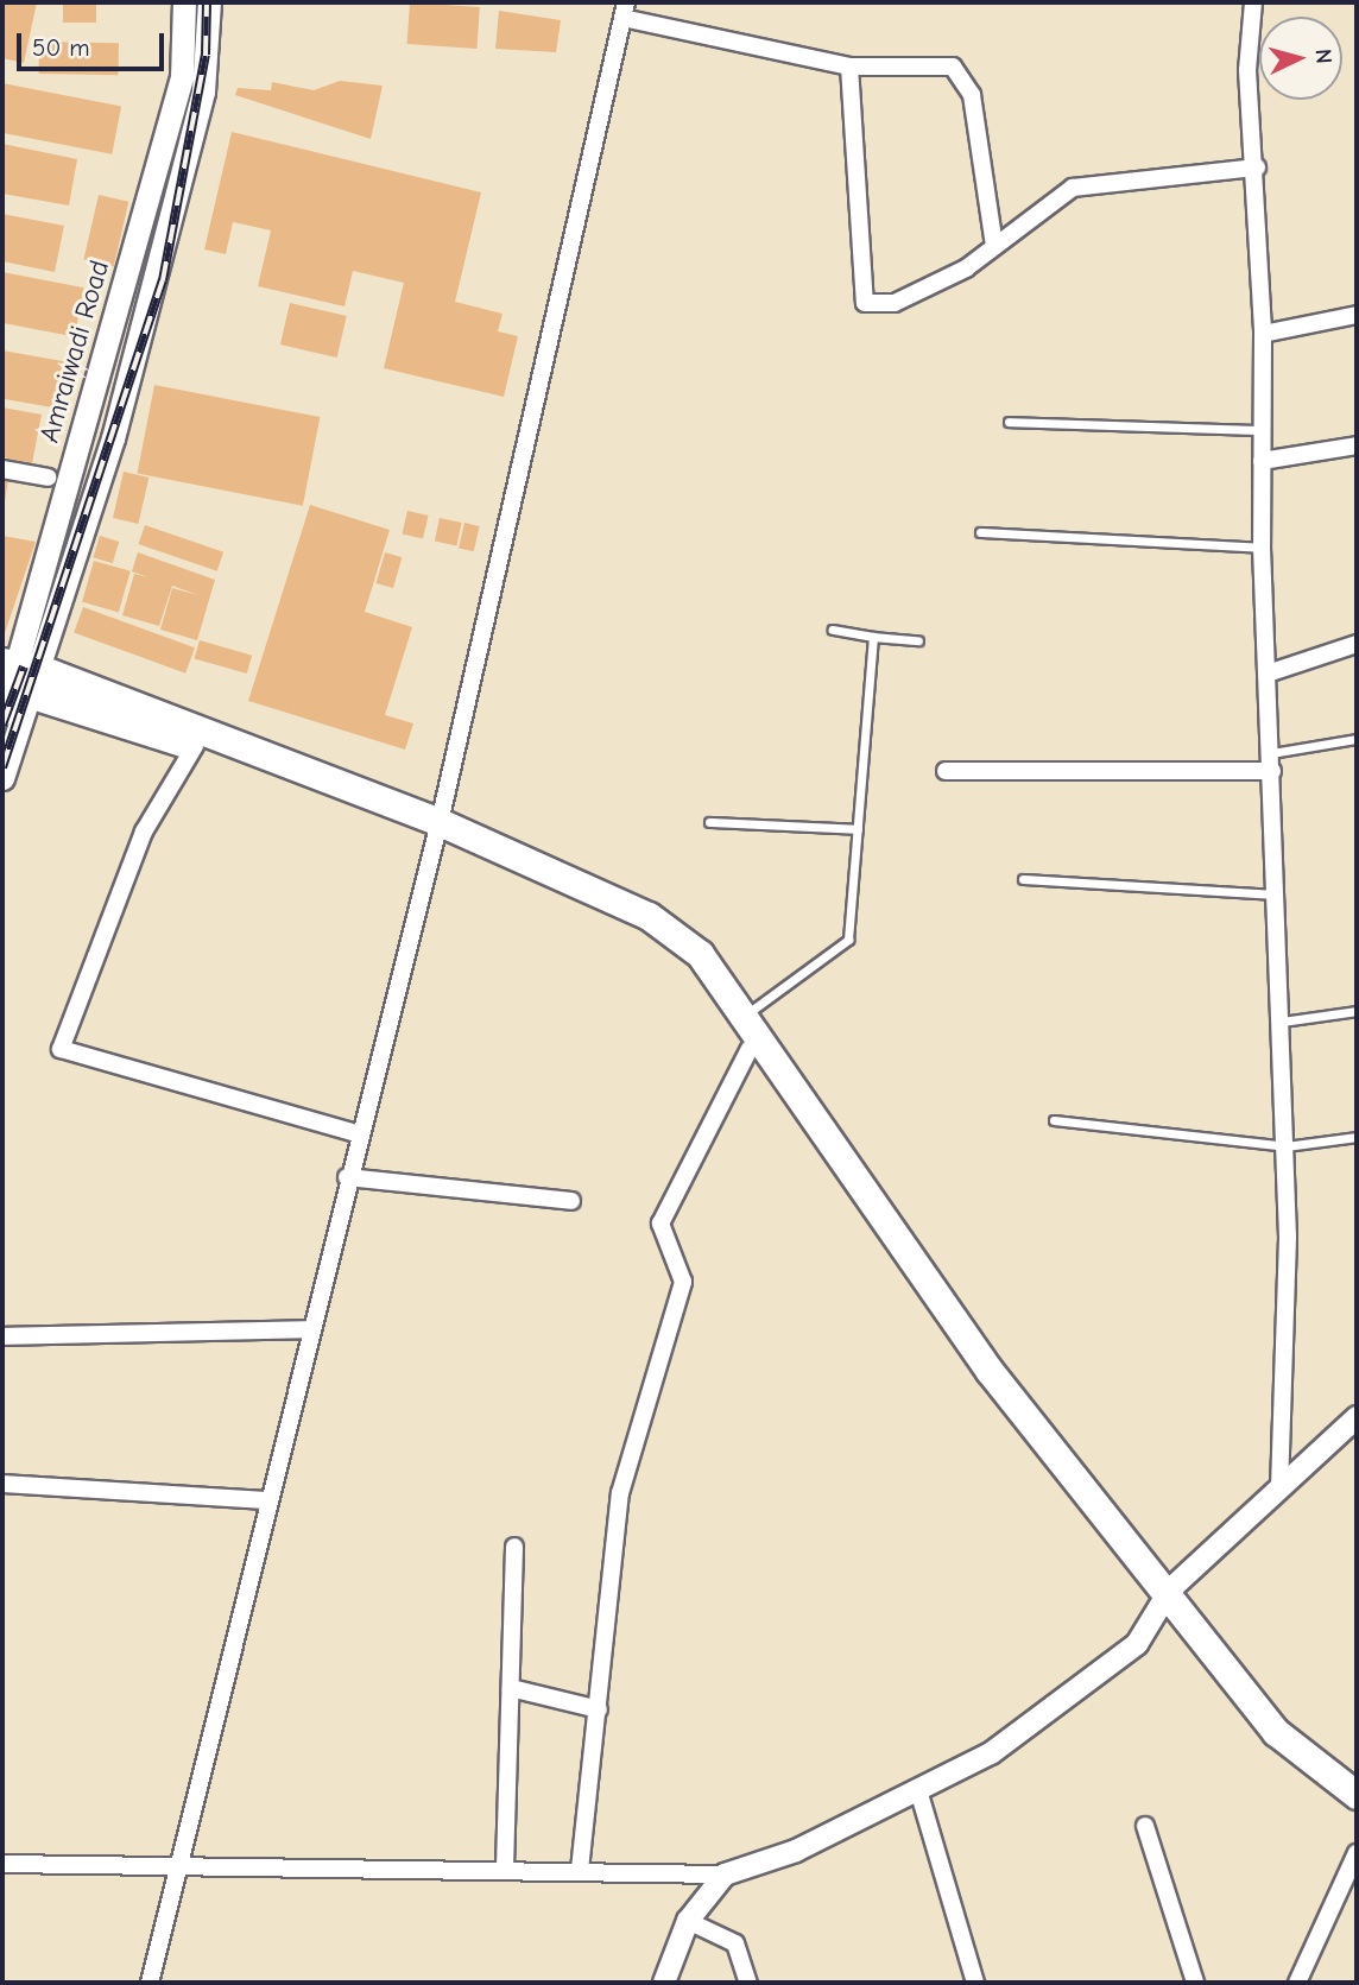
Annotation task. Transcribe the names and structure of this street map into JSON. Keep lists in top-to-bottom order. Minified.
{"streets":{"main road":["Amraiwadi Road"]},"scale_bar":"50 m","north":"right"}
